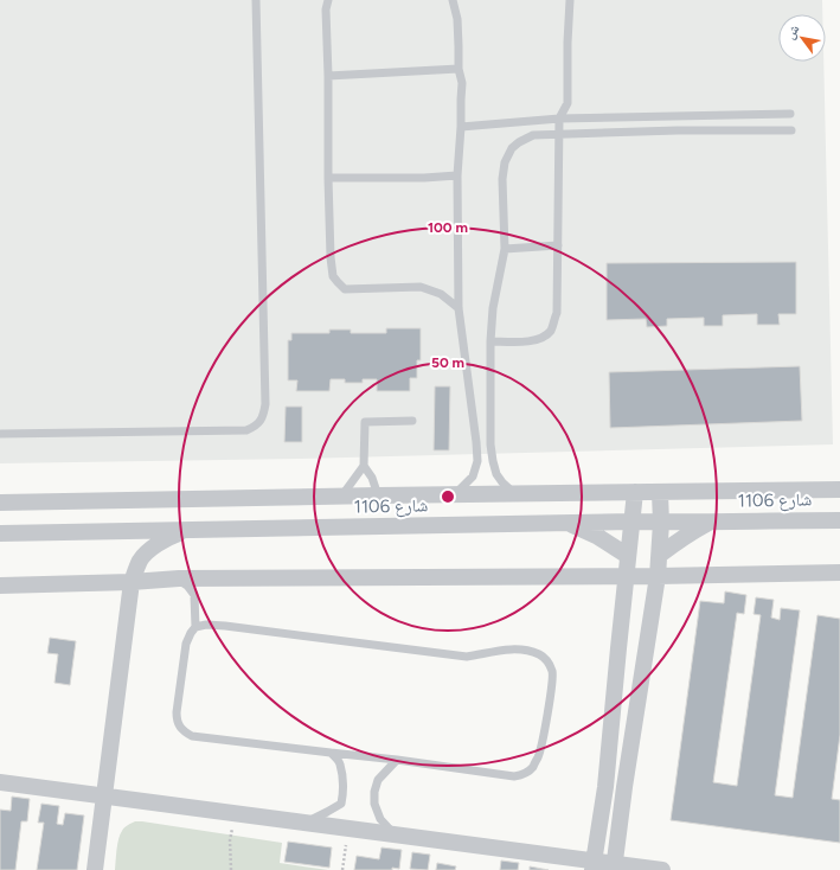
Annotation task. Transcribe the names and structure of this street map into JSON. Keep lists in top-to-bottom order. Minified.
{"streets":{"street":["شارع 1106"]},"north":"top left","rings":["100 m","50 m"]}
